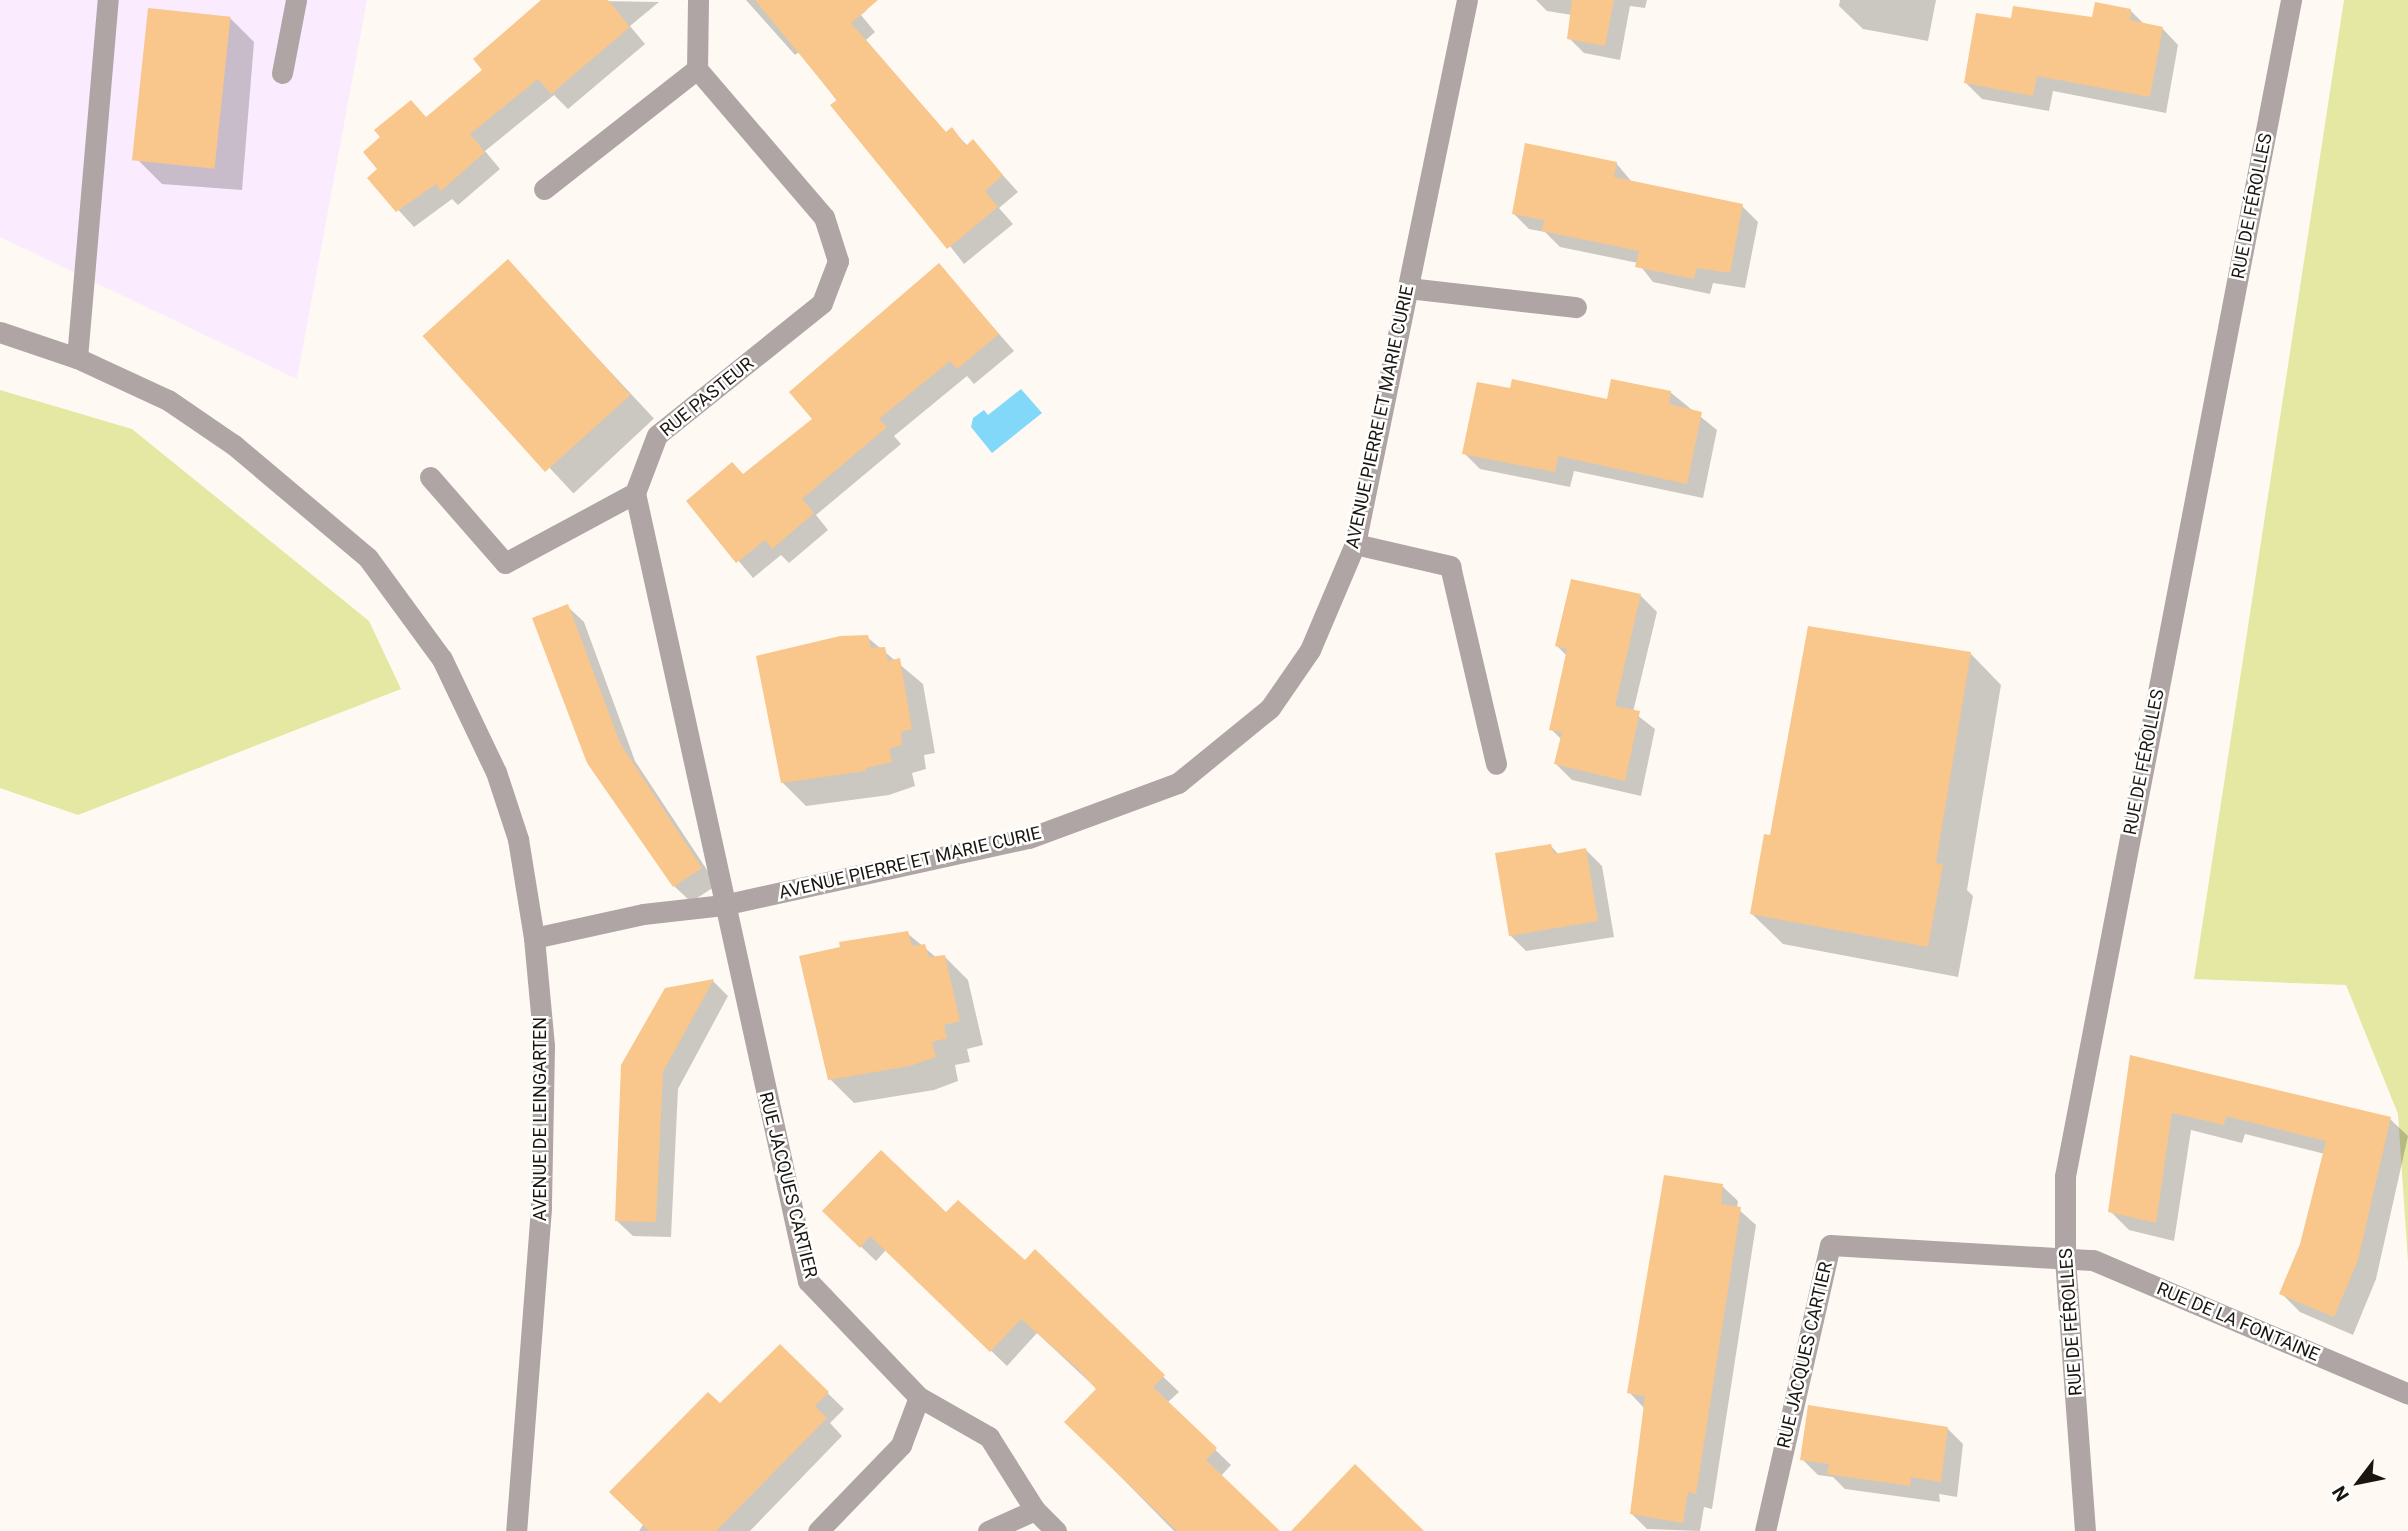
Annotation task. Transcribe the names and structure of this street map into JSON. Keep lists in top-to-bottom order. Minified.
{"streets":{"street":["RUE DE FÉROLLES","RUE PASTEUR","AVENUE PIERRE ET MARIE CURIE","AVENUE DE LEINGARTEN","RUE JACQUES CARTIER","RUE DE LA FONTAINE"]},"crossings":[["RUE DE FÉROLLES","RUE JACQUES CARTIER"],["RUE DE FÉROLLES","RUE DE LA FONTAINE"],["AVENUE PIERRE ET MARIE CURIE","AVENUE DE LEINGARTEN"],["AVENUE PIERRE ET MARIE CURIE","RUE JACQUES CARTIER"],["RUE JACQUES CARTIER","RUE DE LA FONTAINE"]],"north":"bottom left"}
